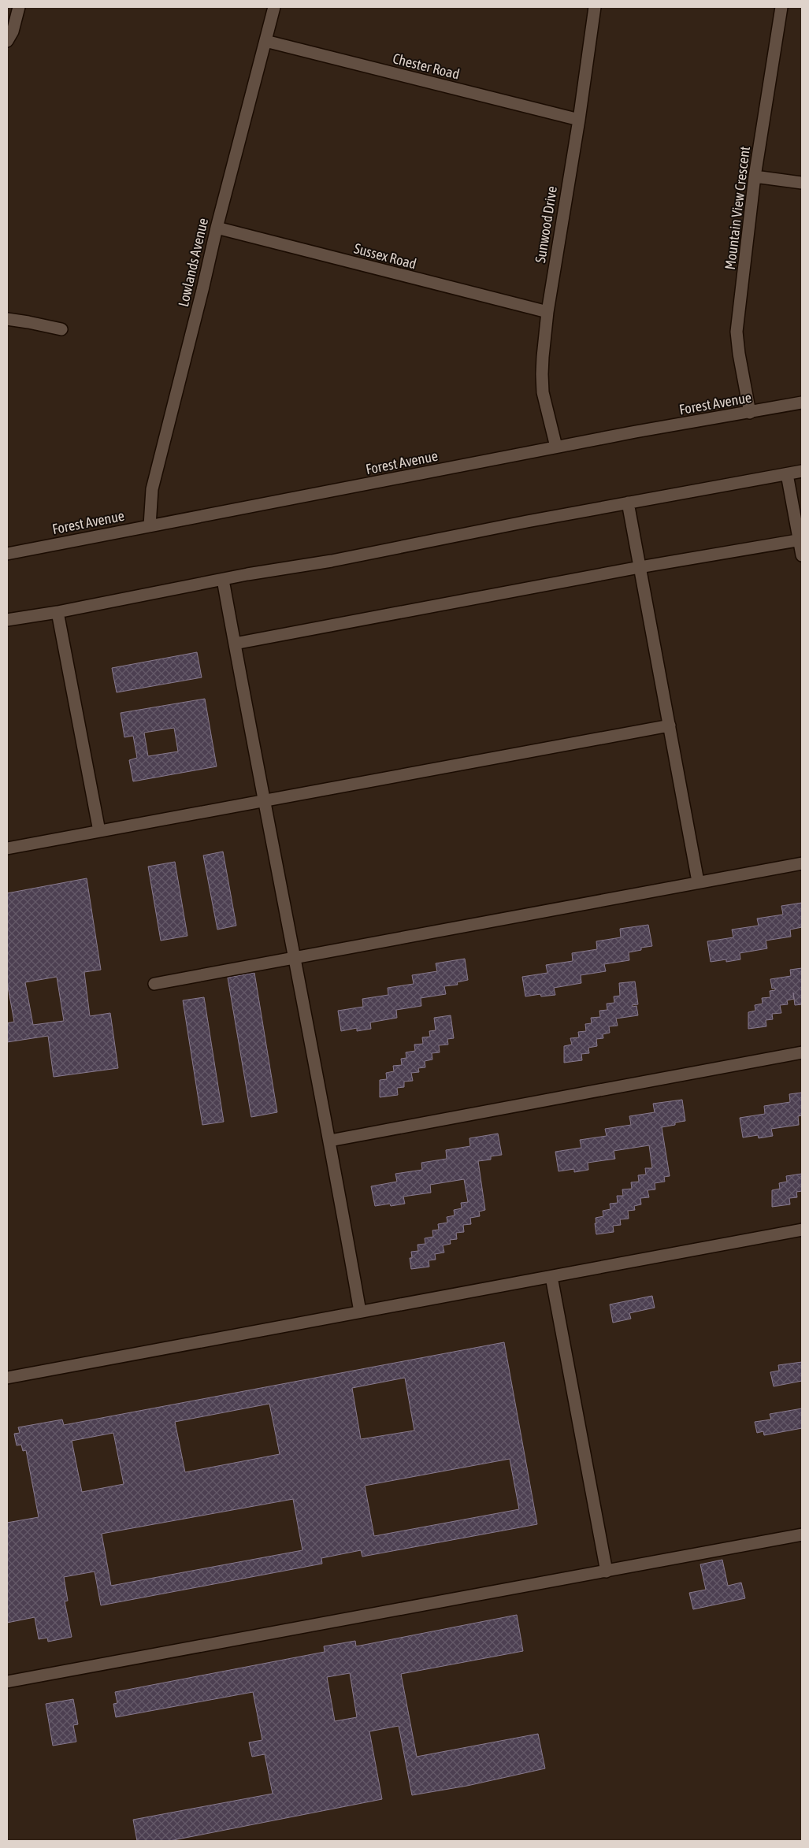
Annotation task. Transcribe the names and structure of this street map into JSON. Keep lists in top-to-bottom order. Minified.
{"streets":{"street":["Chester Road","Mountain View Crescent","Sunwood Drive","Sussex Road","Lowlands Avenue","Forest Avenue"]},"crossings":[["Chester Road","Sunwood Drive"],["Chester Road","Lowlands Avenue"],["Mountain View Crescent","Forest Avenue"],["Sunwood Drive","Sussex Road"],["Sunwood Drive","Forest Avenue"],["Sussex Road","Lowlands Avenue"],["Lowlands Avenue","Forest Avenue"]]}
